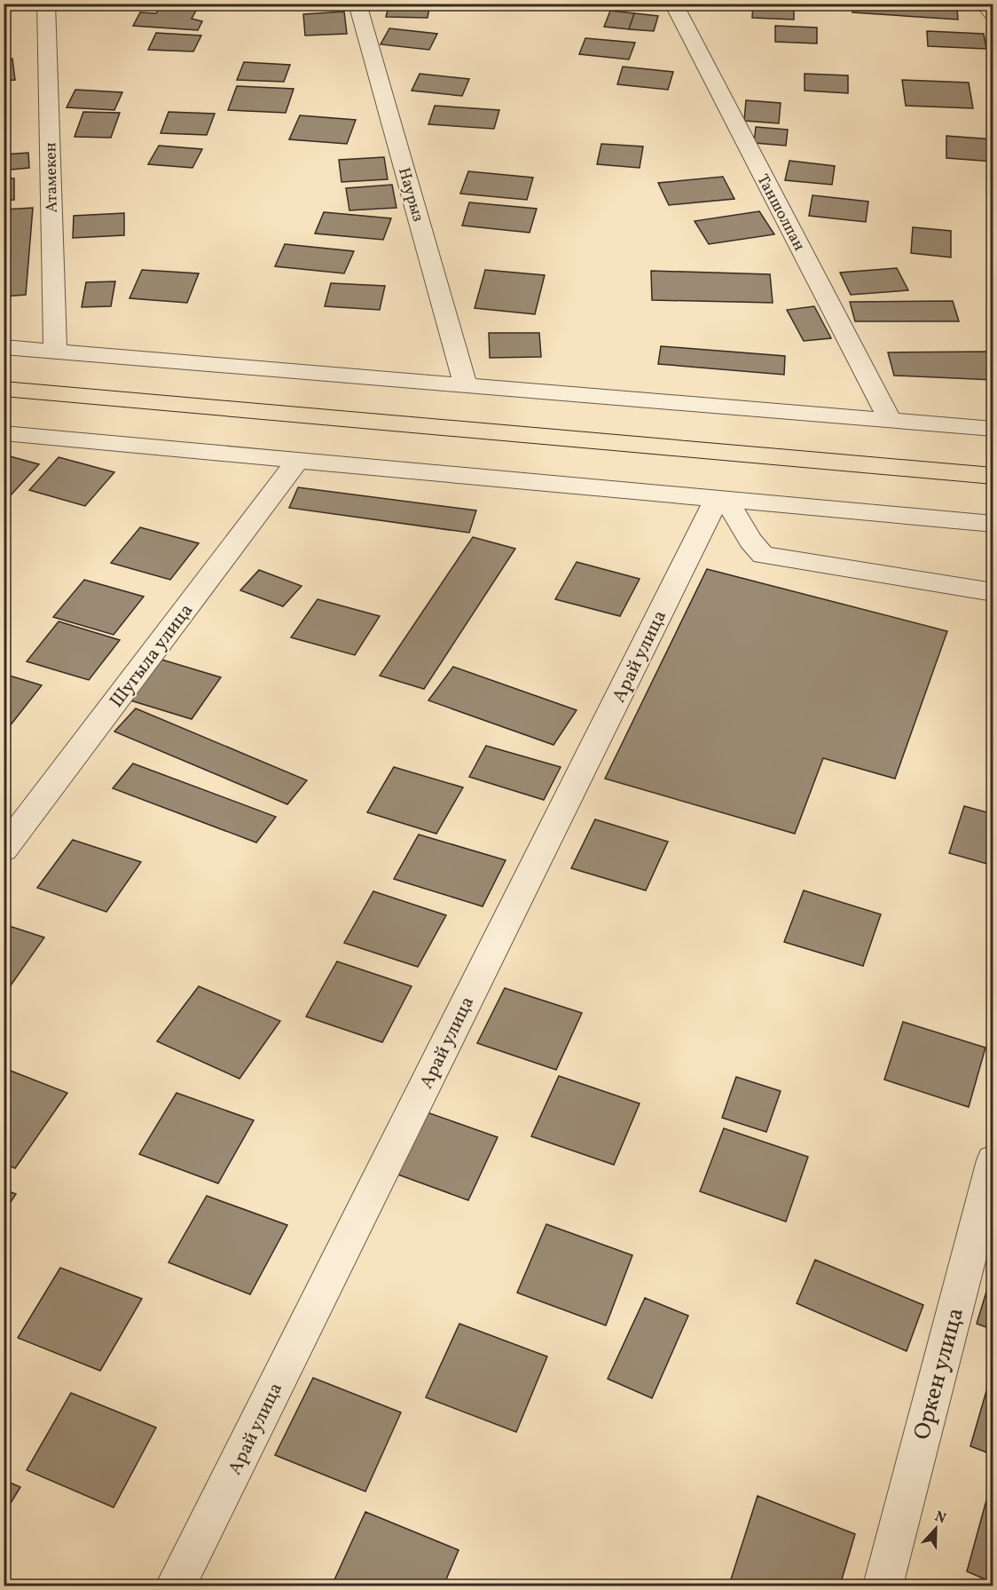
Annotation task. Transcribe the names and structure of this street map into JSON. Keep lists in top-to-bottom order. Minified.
{"streets":{"street":["Атамекен","Наурыз","Таншолпан","Шугыла улица","Арай улица","Оркен улица"]},"north":"top"}
